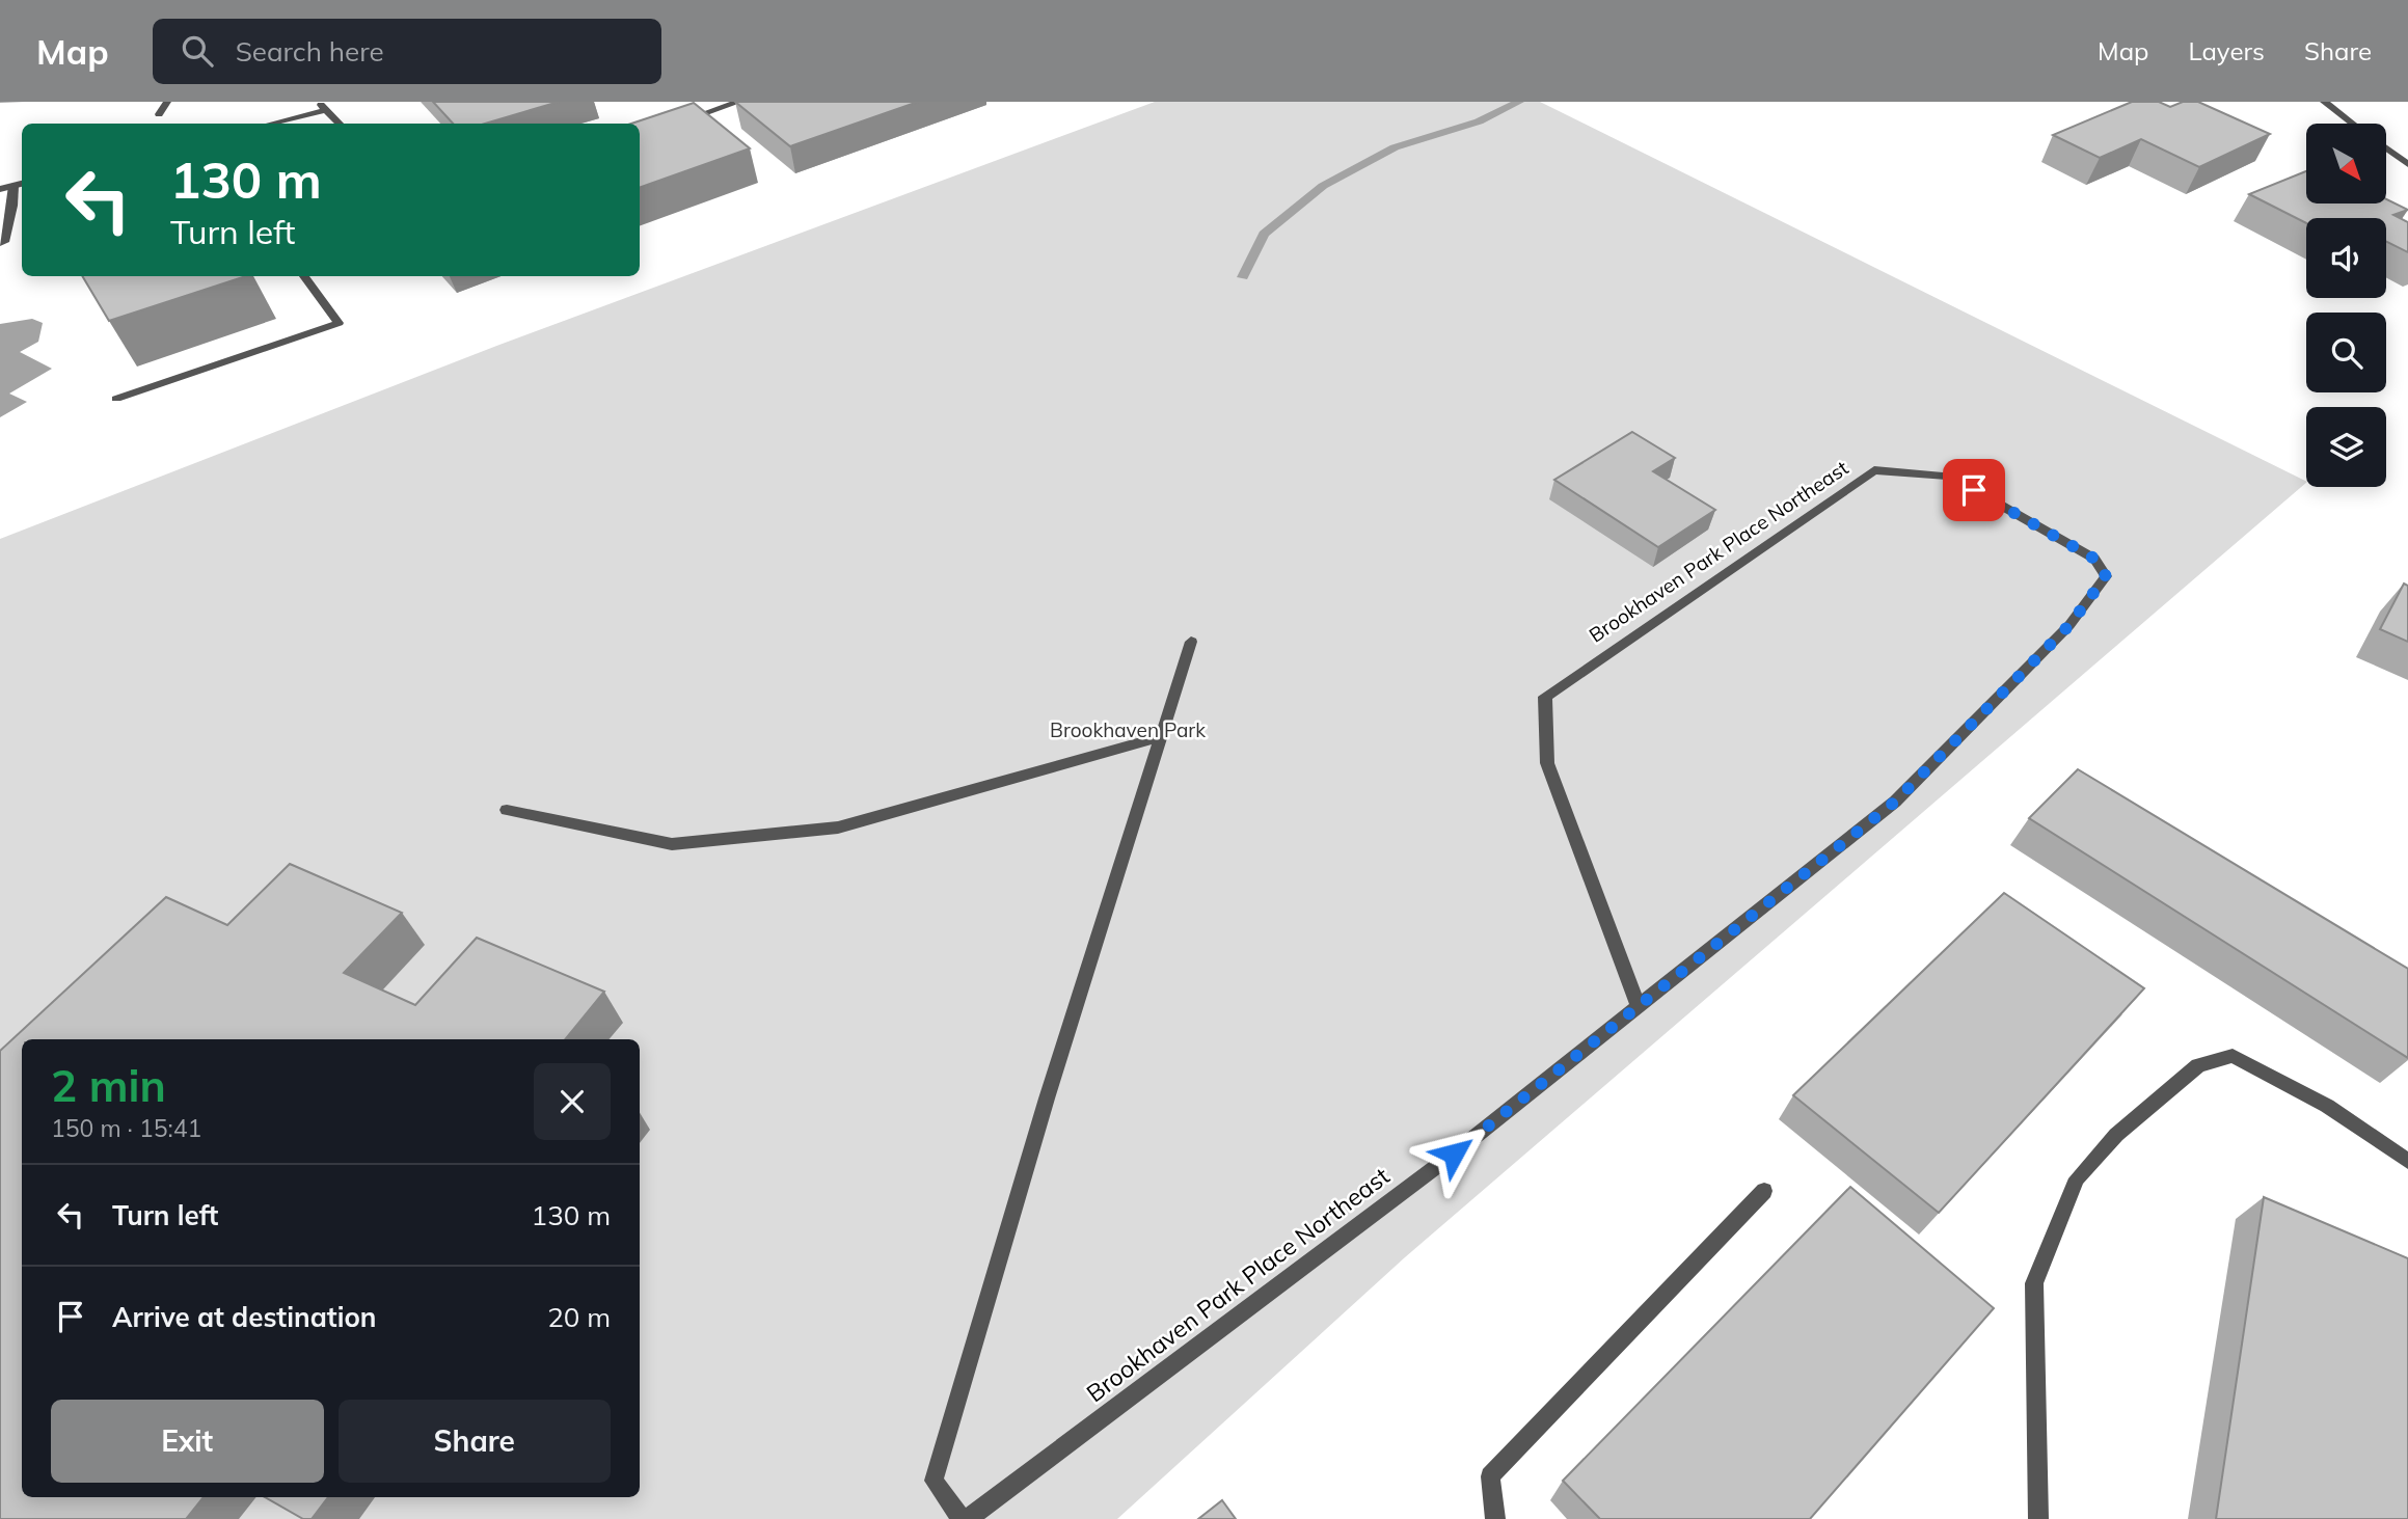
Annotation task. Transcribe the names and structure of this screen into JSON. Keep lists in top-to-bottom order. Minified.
{"streets":{"street":["Brookhaven Park Place Northeast"]},"parks":["Brookhaven Park"],"north":"bottom right","page":{"header":"Map","search":"Search here","nav":["Map","Layers","Share"],"turn":["130 m","Turn left"],"heading":["2 min","150 m · 15:41"],"list":[{"name":"Turn left","value":"130 m"},{"name":"Arrive at destination","value":"20 m"}],"buttons":["Exit","Share"]}}
